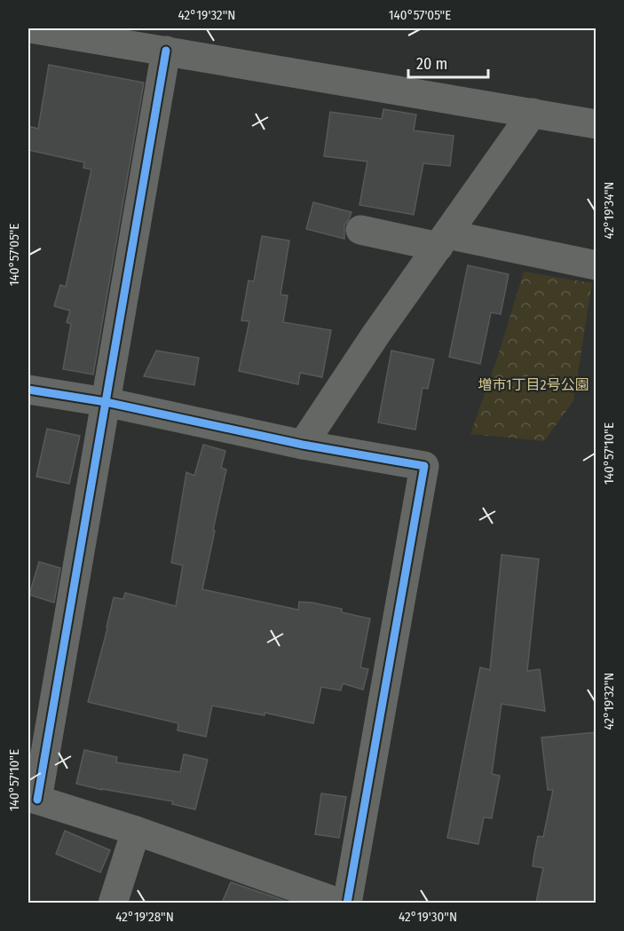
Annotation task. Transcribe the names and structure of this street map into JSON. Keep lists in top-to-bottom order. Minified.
{"parks":["増市1丁目2号公園"],"scale_bar":"20 m","coordinates":["42°19'32\"N","140°57'05\"E","42°19'34\"N","140°57'10\"E","42°19'28\"N","42°19'30\"N"]}
